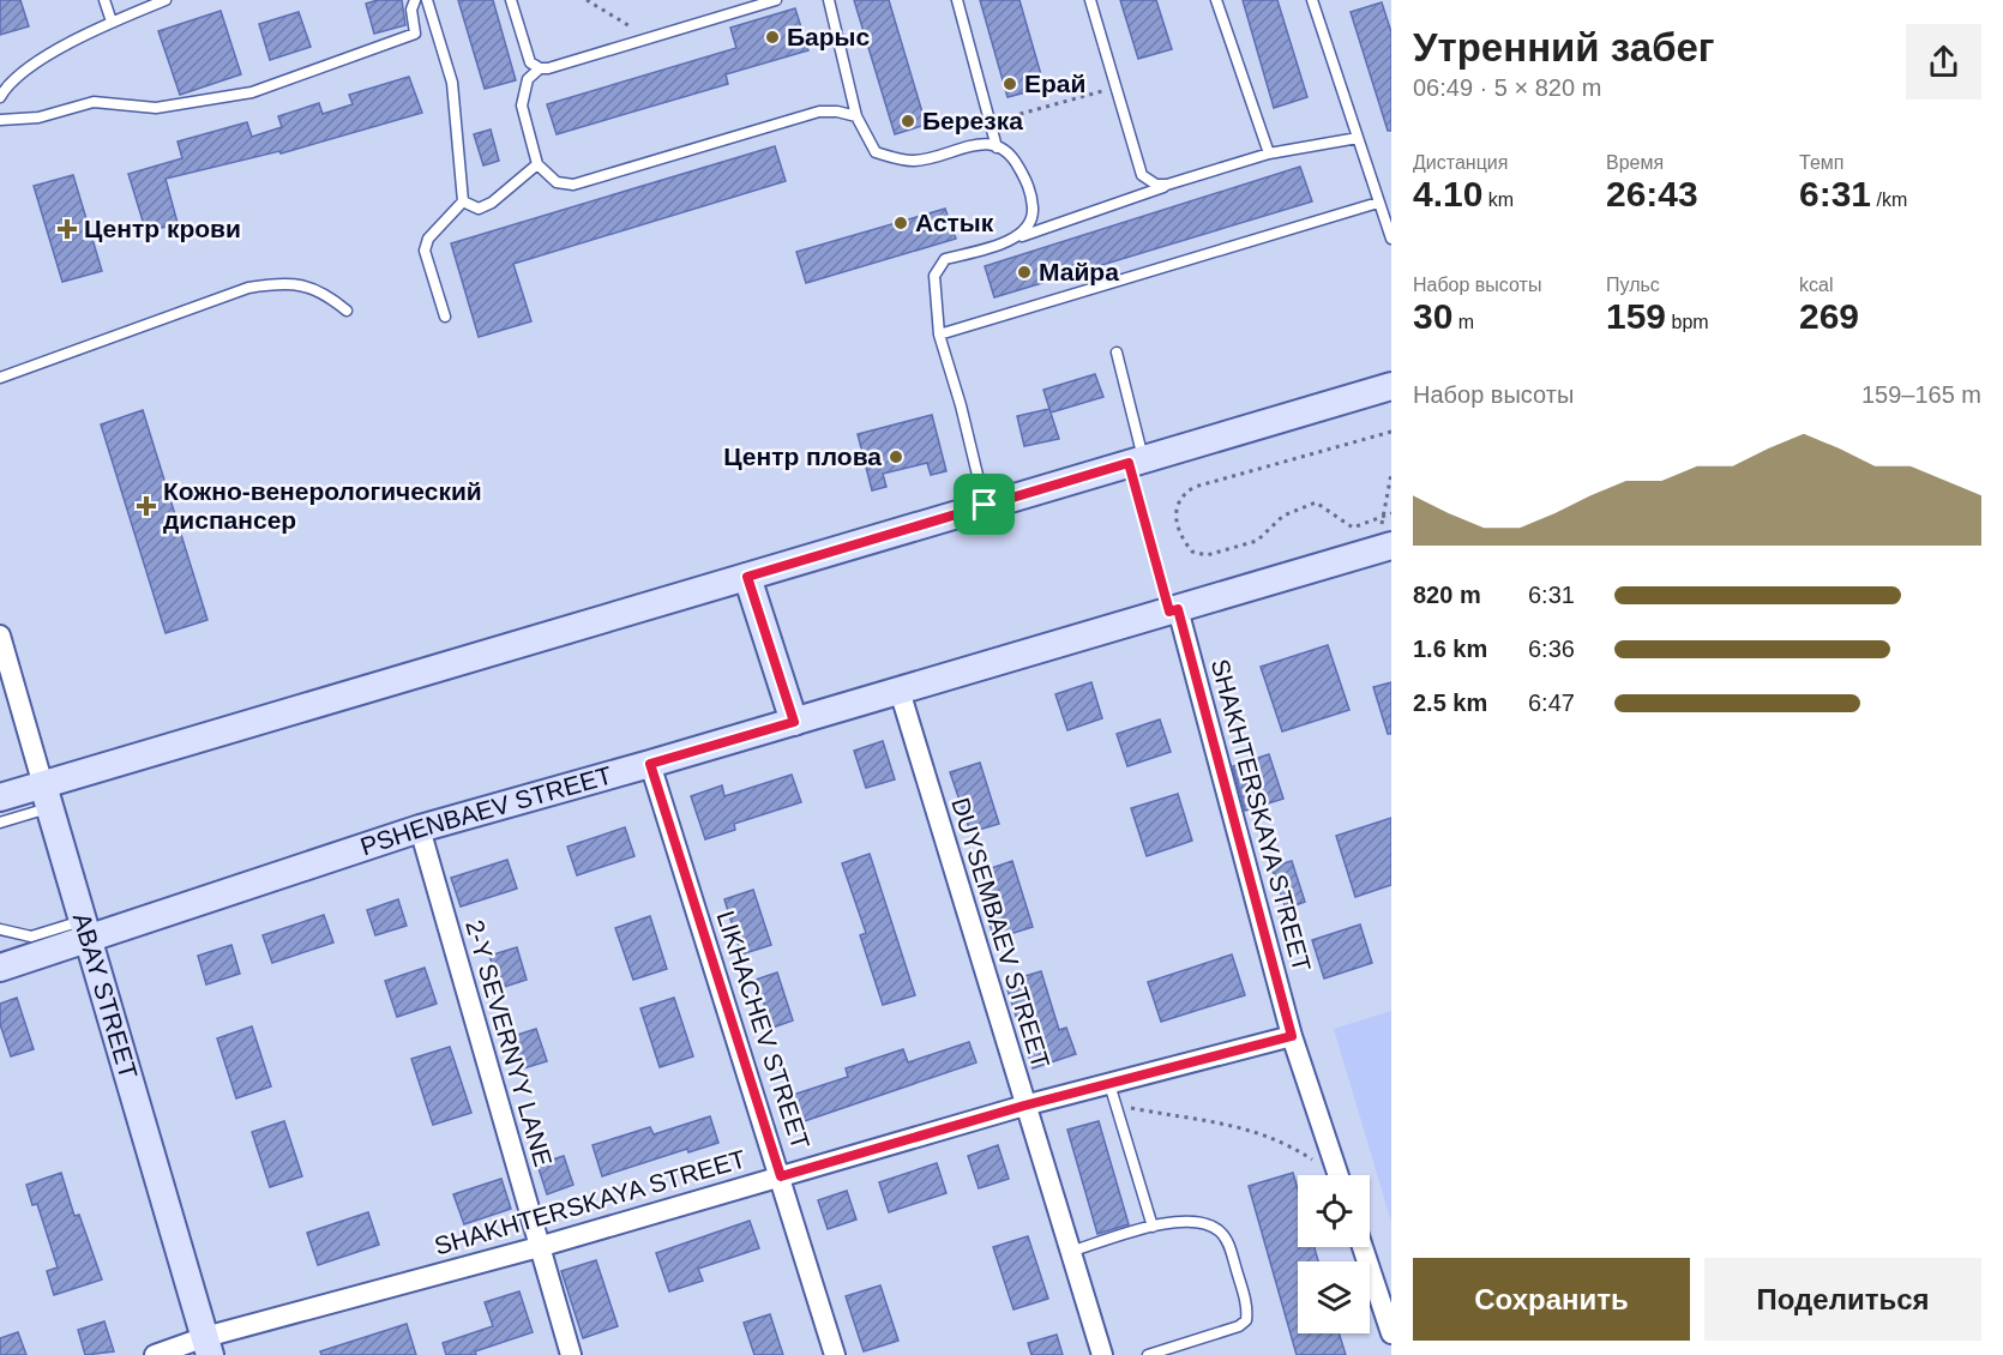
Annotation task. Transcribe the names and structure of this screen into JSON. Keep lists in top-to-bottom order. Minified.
{"streets":{"main road":["PSHENBAEV STREET","ABAY STREET"],"street":["SHAKHTERSKAYA STREET","DUYSEMBAEV STREET","LIKHACHEV STREET","2-Y SEVERNYY LANE"]},"crossings":[["PSHENBAEV STREET","SHAKHTERSKAYA STREET"],["PSHENBAEV STREET","DUYSEMBAEV STREET"],["PSHENBAEV STREET","ABAY STREET"],["PSHENBAEV STREET","LIKHACHEV STREET"],["PSHENBAEV STREET","2-Y SEVERNYY LANE"],["SHAKHTERSKAYA STREET","DUYSEMBAEV STREET"],["SHAKHTERSKAYA STREET","ABAY STREET"],["SHAKHTERSKAYA STREET","LIKHACHEV STREET"],["SHAKHTERSKAYA STREET","2-Y SEVERNYY LANE"]],"places":{"other":["Барыс","Ерай","Березка","Астык","Майра","Центр плова"],"health":["Центр крови","Кожно-венерологический диспансер"]},"page":{"heading":["Утренний забег","06:49 · 5 × 820 m"],"stats":[["Дистанция","4.10 km"],["Время","26:43"],["Темп","6:31 /km"],["Набор высоты","30 m"],["Пульс","159 bpm"],["kcal","269"]],"chart":["Набор высоты","159–165 m"],"list":[{"name":"820 m","note":"6:31"},{"name":"1.6 km","note":"6:36"},{"name":"2.5 km","note":"6:47"}],"buttons":["Сохранить","Поделиться"]}}
